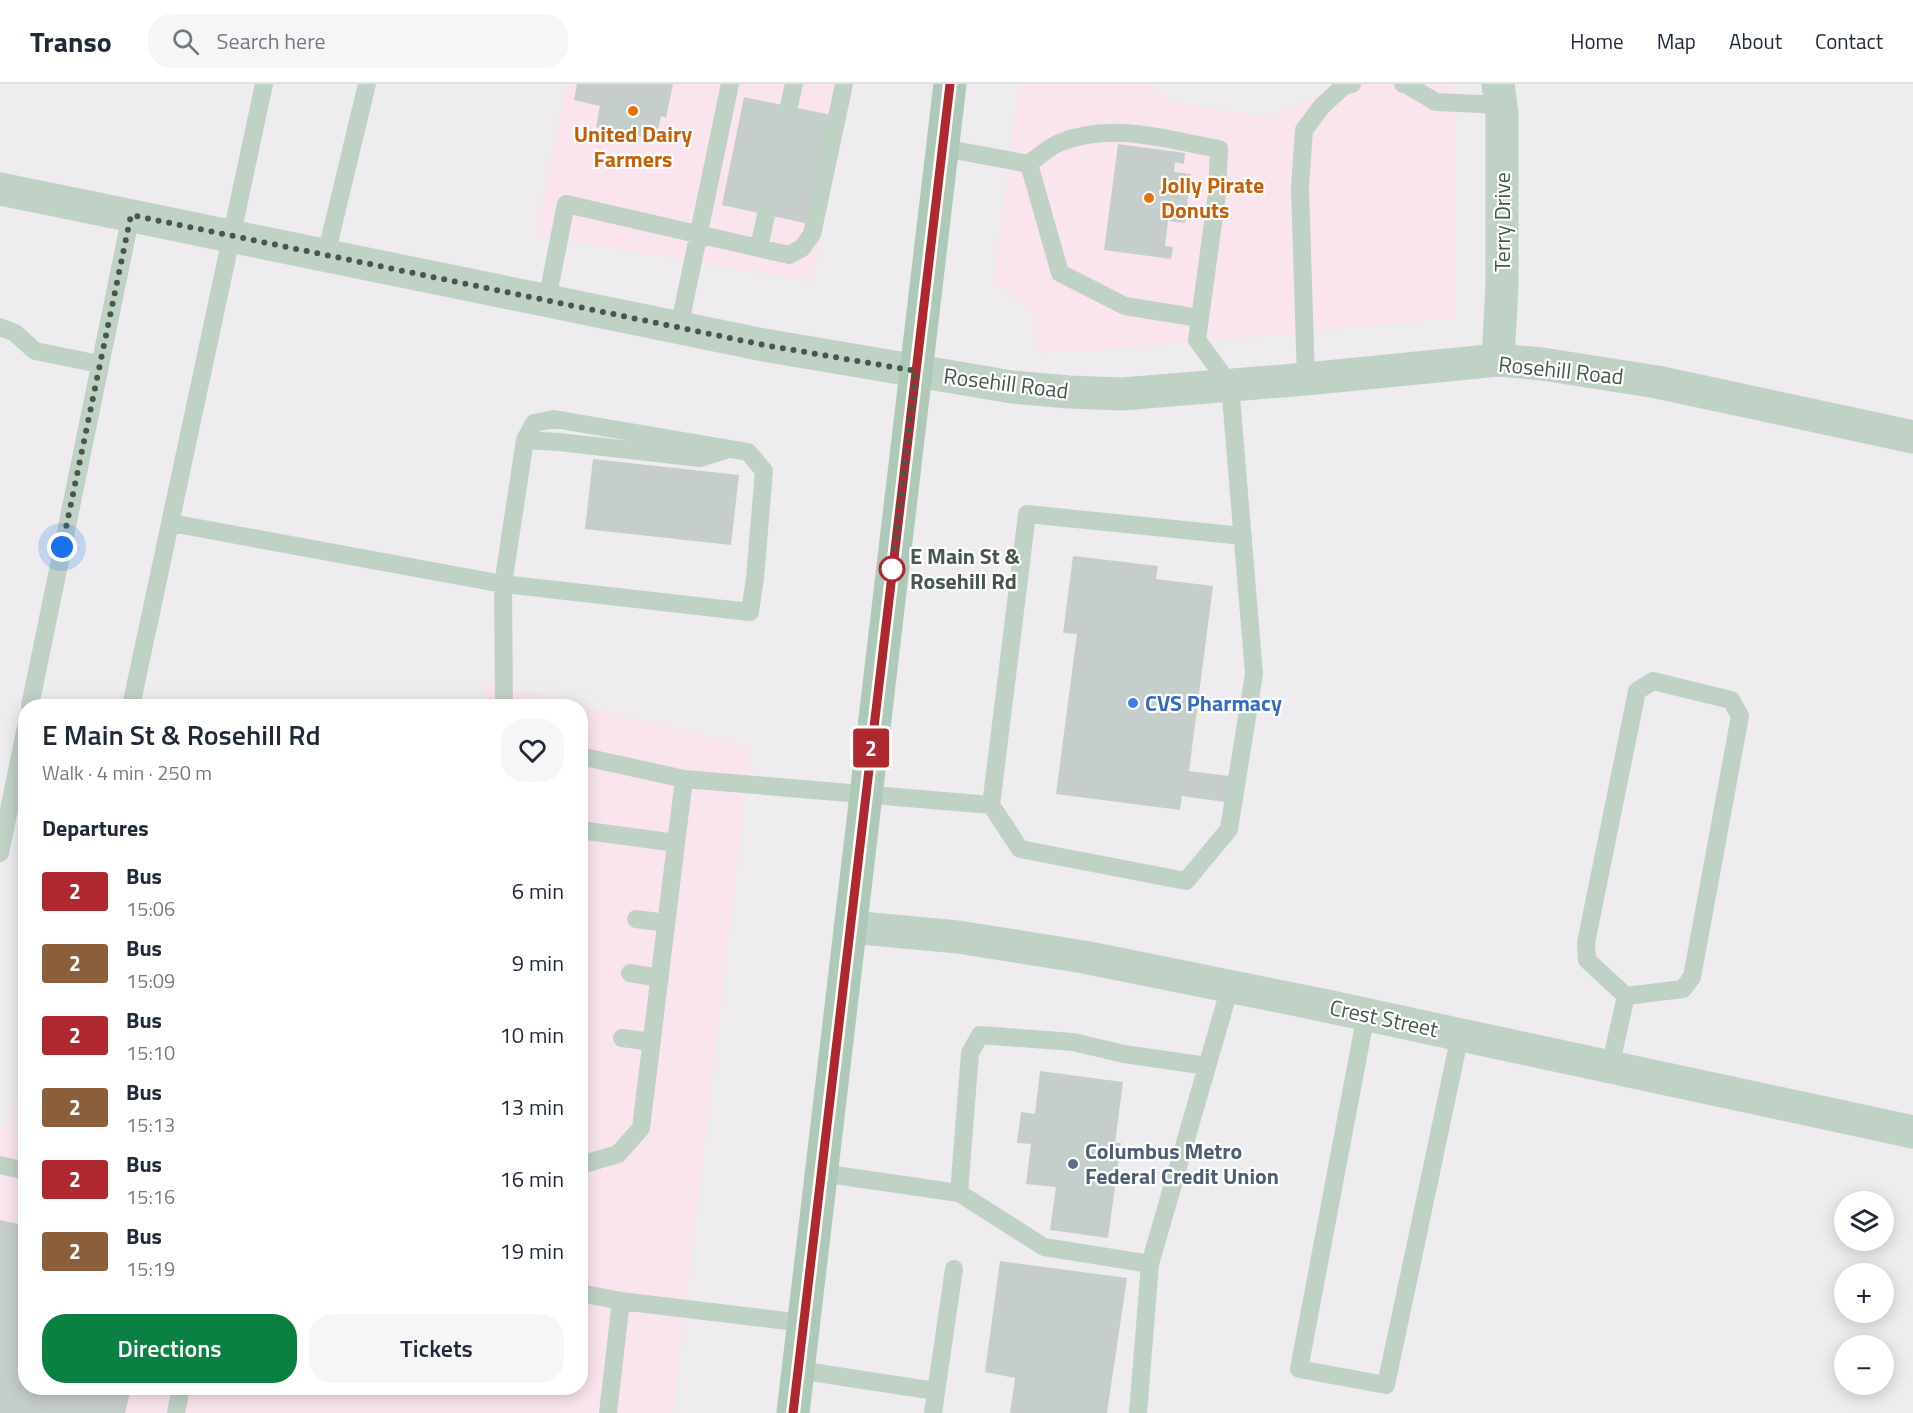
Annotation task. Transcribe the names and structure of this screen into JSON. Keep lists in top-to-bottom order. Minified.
{"streets":{"street":["Terry Drive","Rosehill Road","Crest Street"]},"crossings":[["Terry Drive","Rosehill Road"]],"places":["United Dairy Farmers","Jolly Pirate Donuts","E Main St & Rosehill Rd","CVS Pharmacy","Columbus Metro Federal Credit Union"],"lines":["bus line 2"],"page":{"header":"Transo","search":"Search here","nav":["Home","Map","About","Contact"],"on_map":"2","heading":[["E Main St & Rosehill Rd","Walk · 4 min · 250 m"],"Departures"],"list":[{"mark":"2","name":"Bus","note":"15:06","value":"6 min"},{"mark":"2","name":"Bus","note":"15:09","value":"9 min"},{"mark":"2","name":"Bus","note":"15:10","value":"10 min"},{"mark":"2","name":"Bus","note":"15:13","value":"13 min"},{"mark":"2","name":"Bus","note":"15:16","value":"16 min"},{"mark":"2","name":"Bus","note":"15:19","value":"19 min"}],"map_buttons":["+","−"],"buttons":["Directions","Tickets"]}}
